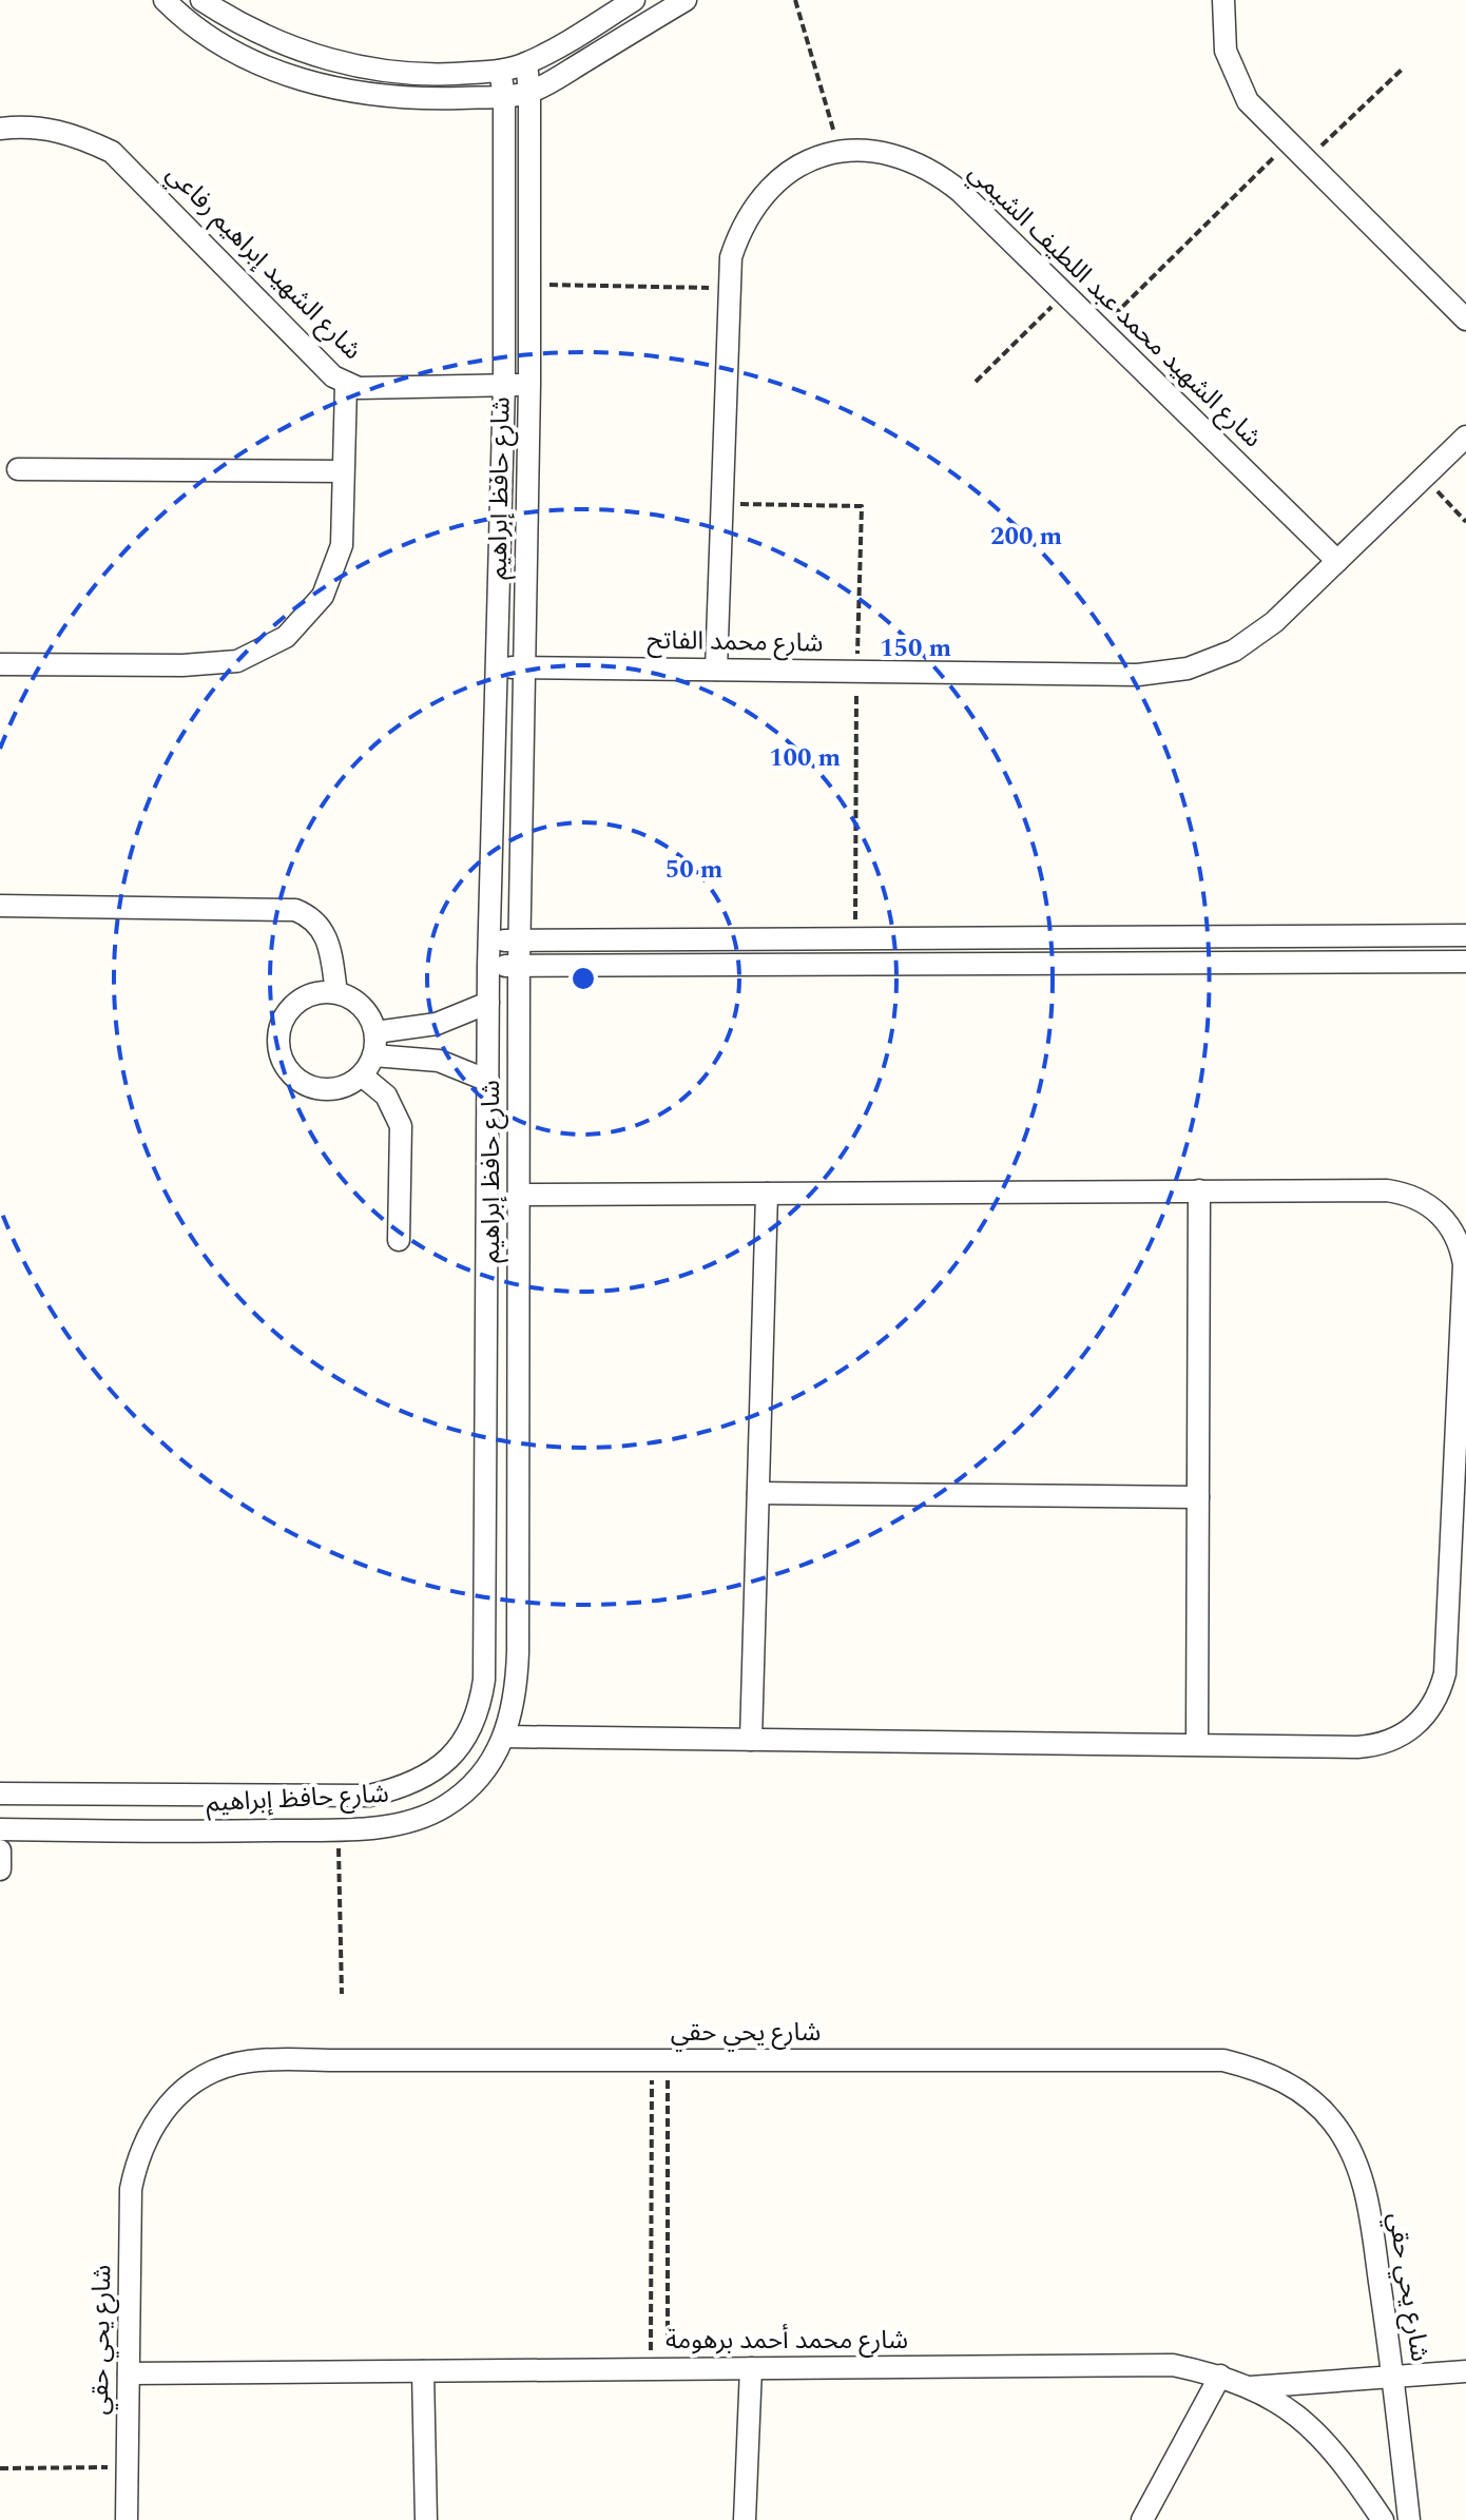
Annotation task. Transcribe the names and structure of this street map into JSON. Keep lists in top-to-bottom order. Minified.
{"streets":{"street":["شارع الشهيد إبراهيم رفاعي","شارع الشهيد محمد عبد اللطيف الشيمي","شارع حافظ إبراهيم","شارع محمد الفاتح","شارع يحي حقي","شارع محمد أحمد برهومة"]},"crossings":[["شارع الشهيد إبراهيم رفاعي","شارع حافظ إبراهيم"],["شارع الشهيد محمد عبد اللطيف الشيمي","شارع محمد الفاتح"],["شارع حافظ إبراهيم","شارع محمد الفاتح"],["شارع يحي حقي","شارع محمد أحمد برهومة"]],"rings":["200 m","150 m","100 m","50 m"]}
